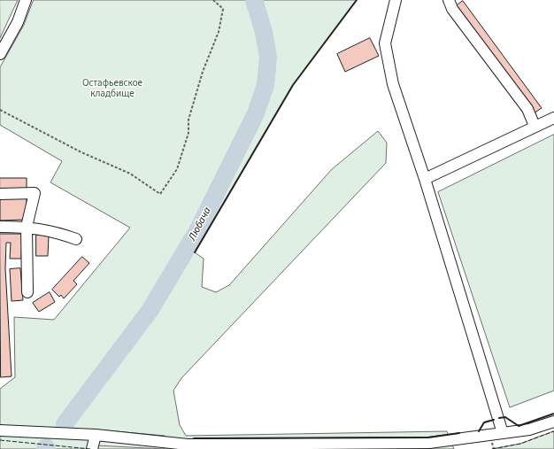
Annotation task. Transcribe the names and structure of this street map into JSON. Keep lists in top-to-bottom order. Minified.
{"water":["Любача"],"parks":["Остафьевское кладбище"]}
